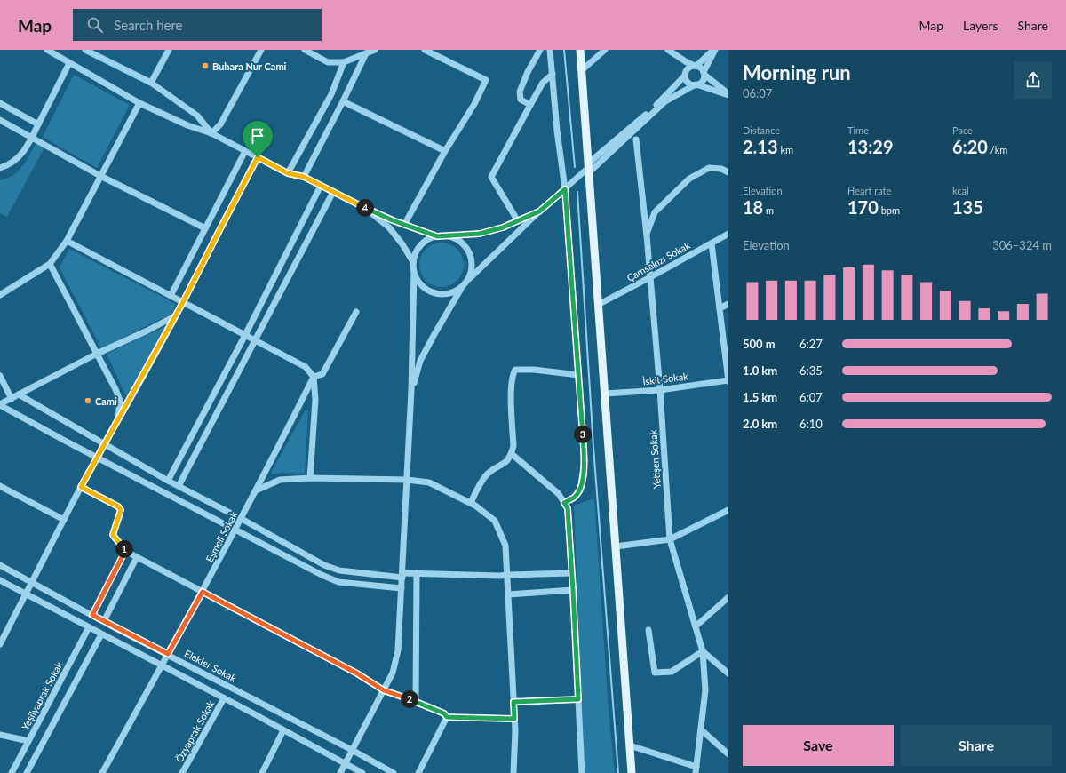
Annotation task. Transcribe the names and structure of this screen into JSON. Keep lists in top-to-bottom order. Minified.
{"streets":{"street":["Çamsakızı Sokak","İskit Sokak","Yetişen Sokak","Eşmeli Sokak","Elekler Sokak","Yeşilyaprak Sokak","Özyaprak Sokak"]},"crossings":[["Çamsakızı Sokak","Yetişen Sokak"],["İskit Sokak","Yetişen Sokak"],["Eşmeli Sokak","Elekler Sokak"]],"places":["Buhara Nur Cami","Cami"],"page":{"header":"Map","search":"Search here","nav":["Map","Layers","Share"],"heading":["Morning run","06:07"],"stats":[["Distance","2.13 km"],["Time","13:29"],["Pace","6:20 /km"],["Elevation","18 m"],["Heart rate","170 bpm"],["kcal","135"]],"pins":["4","3","1","2"],"chart":["Elevation","306–324 m"],"list":[{"name":"500 m","note":"6:27"},{"name":"1.0 km","note":"6:35"},{"name":"1.5 km","note":"6:07"},{"name":"2.0 km","note":"6:10"}],"buttons":["Save","Share"]}}
